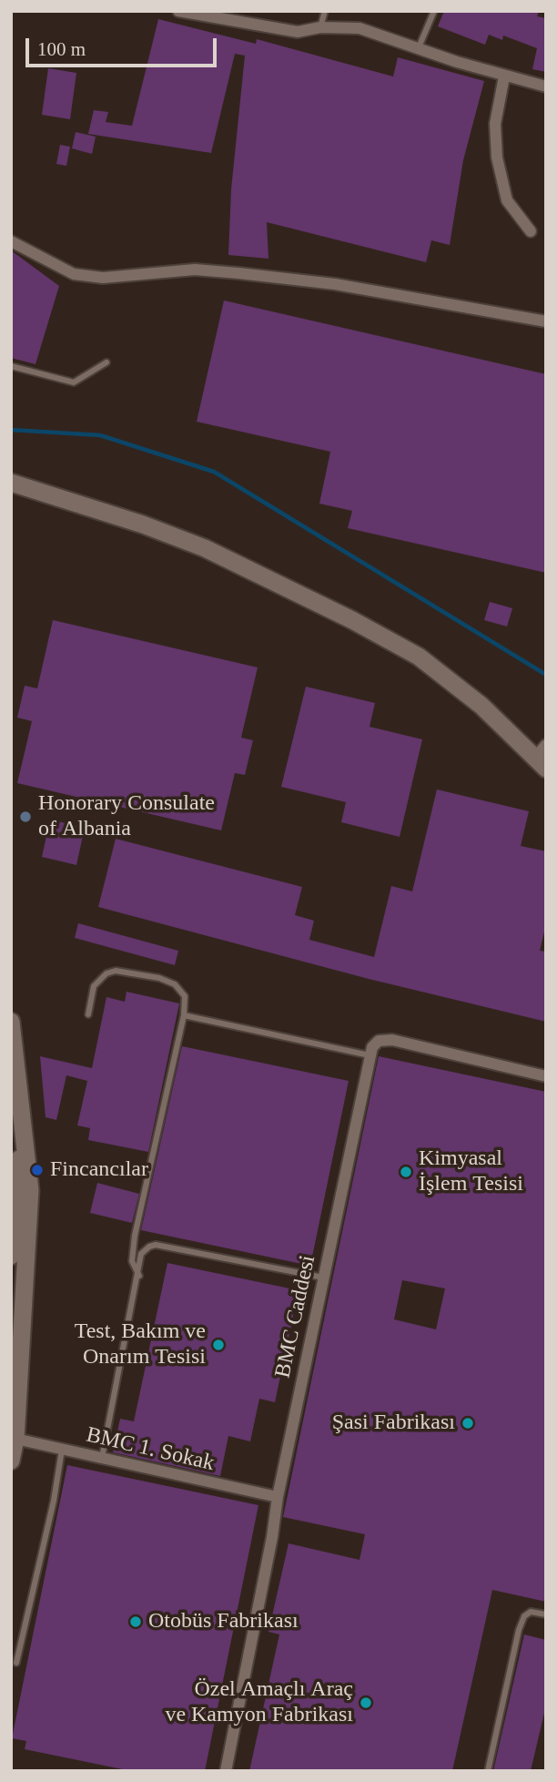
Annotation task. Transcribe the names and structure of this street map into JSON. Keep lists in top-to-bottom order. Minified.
{"streets":{"street":["BMC Caddesi","BMC 1. Sokak"]},"crossings":[["BMC Caddesi","BMC 1. Sokak"]],"places":["Honorary Consulate of Albania","Fincancılar","Kimyasal İşlem Tesisi","Test, Bakım ve Onarım Tesisi","Şasi Fabrikası","Otobüs Fabrikası","Özel Amaçlı Araç ve Kamyon Fabrikası"],"scale_bar":"100 m"}
